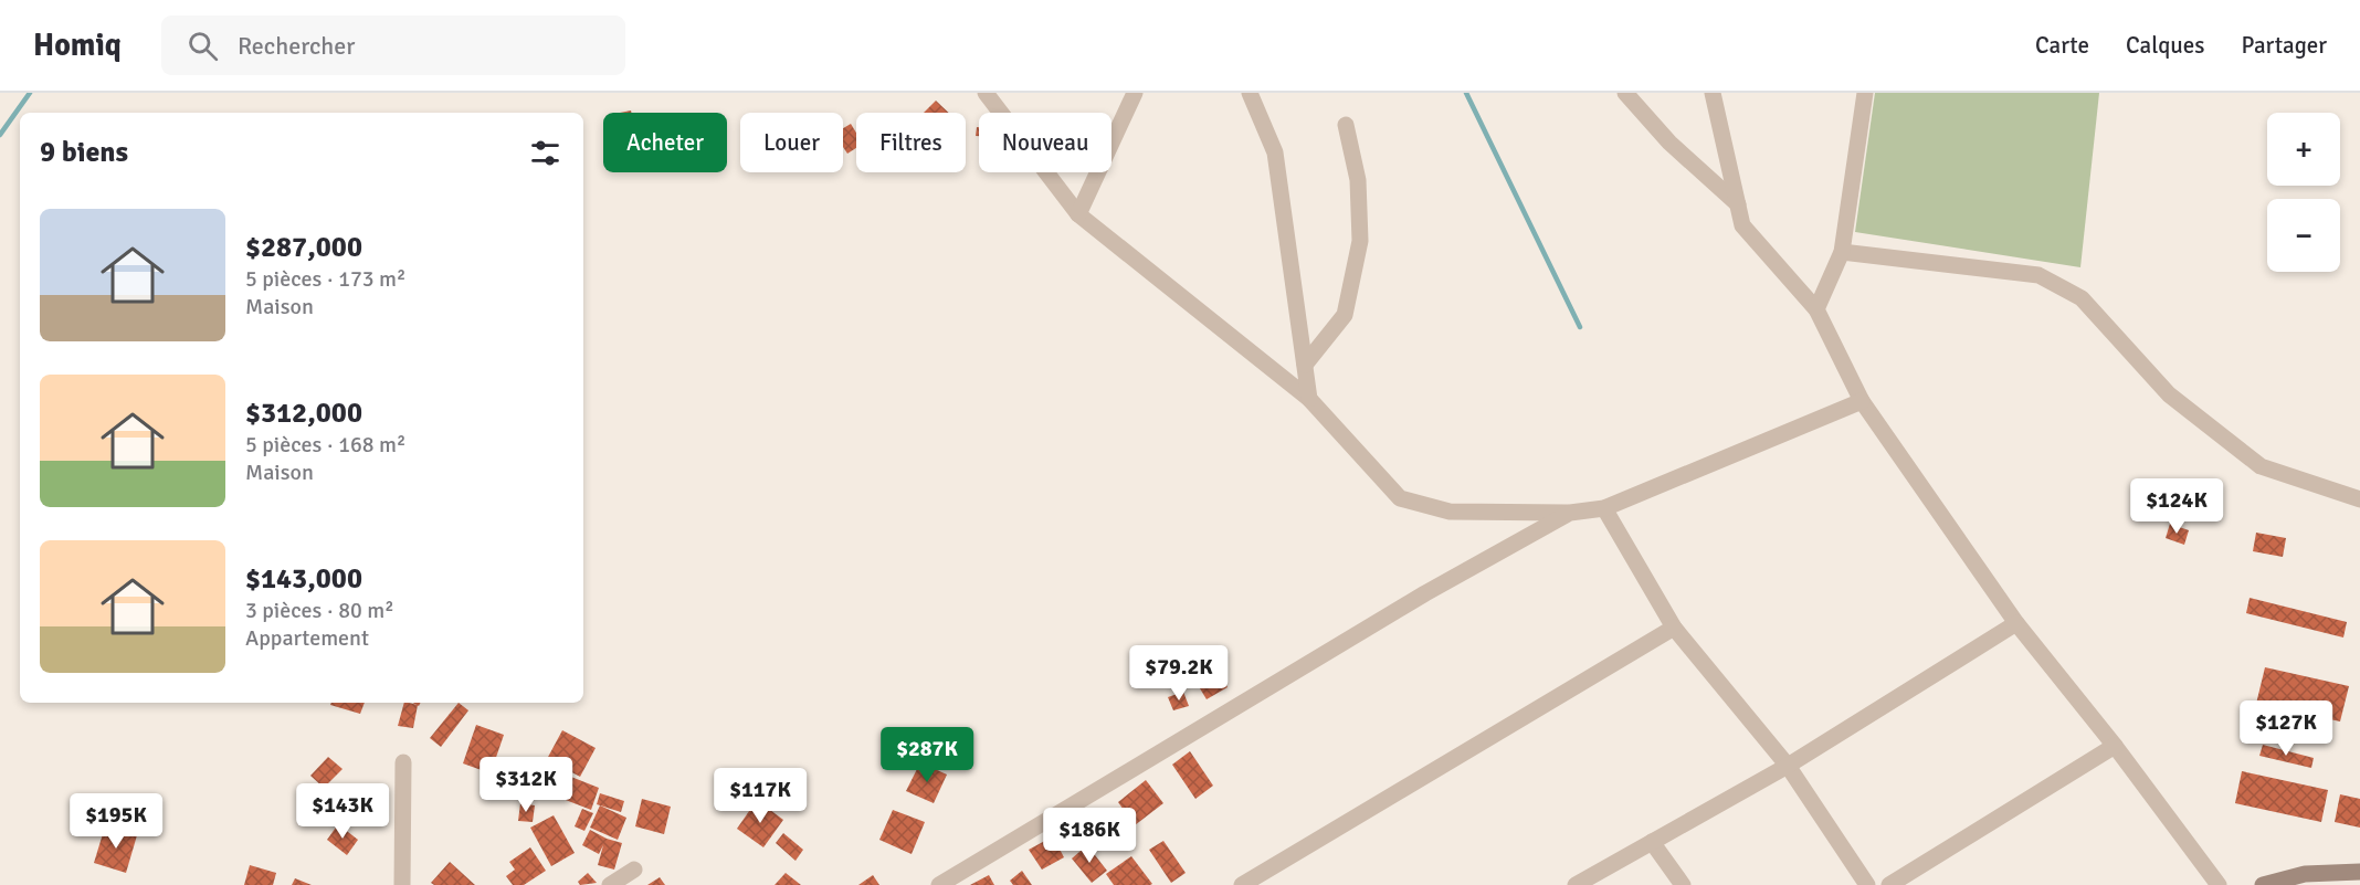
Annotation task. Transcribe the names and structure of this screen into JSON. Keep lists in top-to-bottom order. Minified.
{"page":{"header":"Homiq","search":"Rechercher","nav":["Carte","Calques","Partager"],"map_buttons":["+","−"],"chip":["Acheter","Louer","Filtres","Nouveau"],"heading":"9 biens","list":[{"name":"$287,000","note":"5 pièces · 173 m² · Maison"},{"name":"$312,000","note":"5 pièces · 168 m² · Maison"},{"name":"$143,000","note":"3 pièces · 80 m² · Appartement"}],"price":["$124K","$79.2K","$127K","$287K","$312K","$117K","$143K","$195K","$186K"]}}
